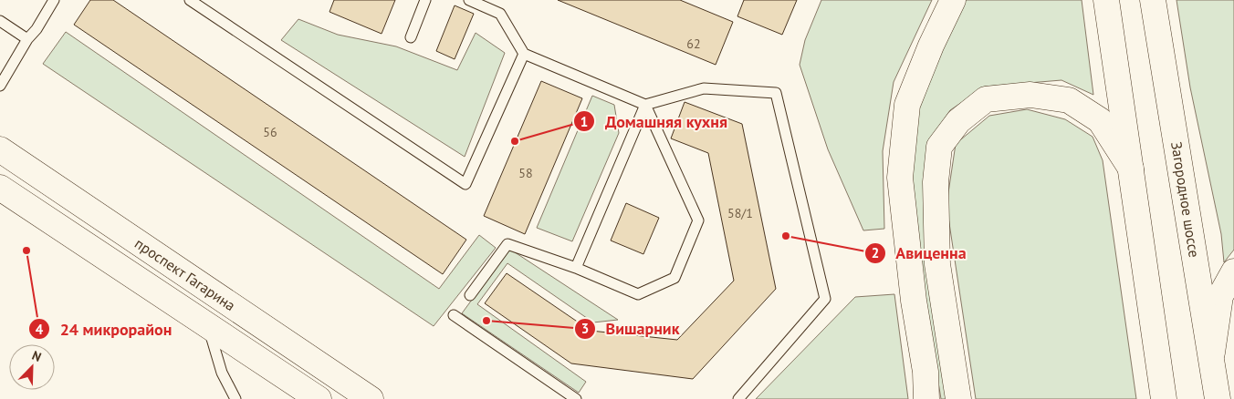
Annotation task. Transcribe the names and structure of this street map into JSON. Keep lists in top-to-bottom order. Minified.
{"streets":{"main road":["Загородное шоссе","проспект Гагарина"]},"places":["Домашняя кухня","Авиценна","24 микрорайон","Вишарник"],"house_numbers":["62","56","58","58/1"],"north":"top right"}
